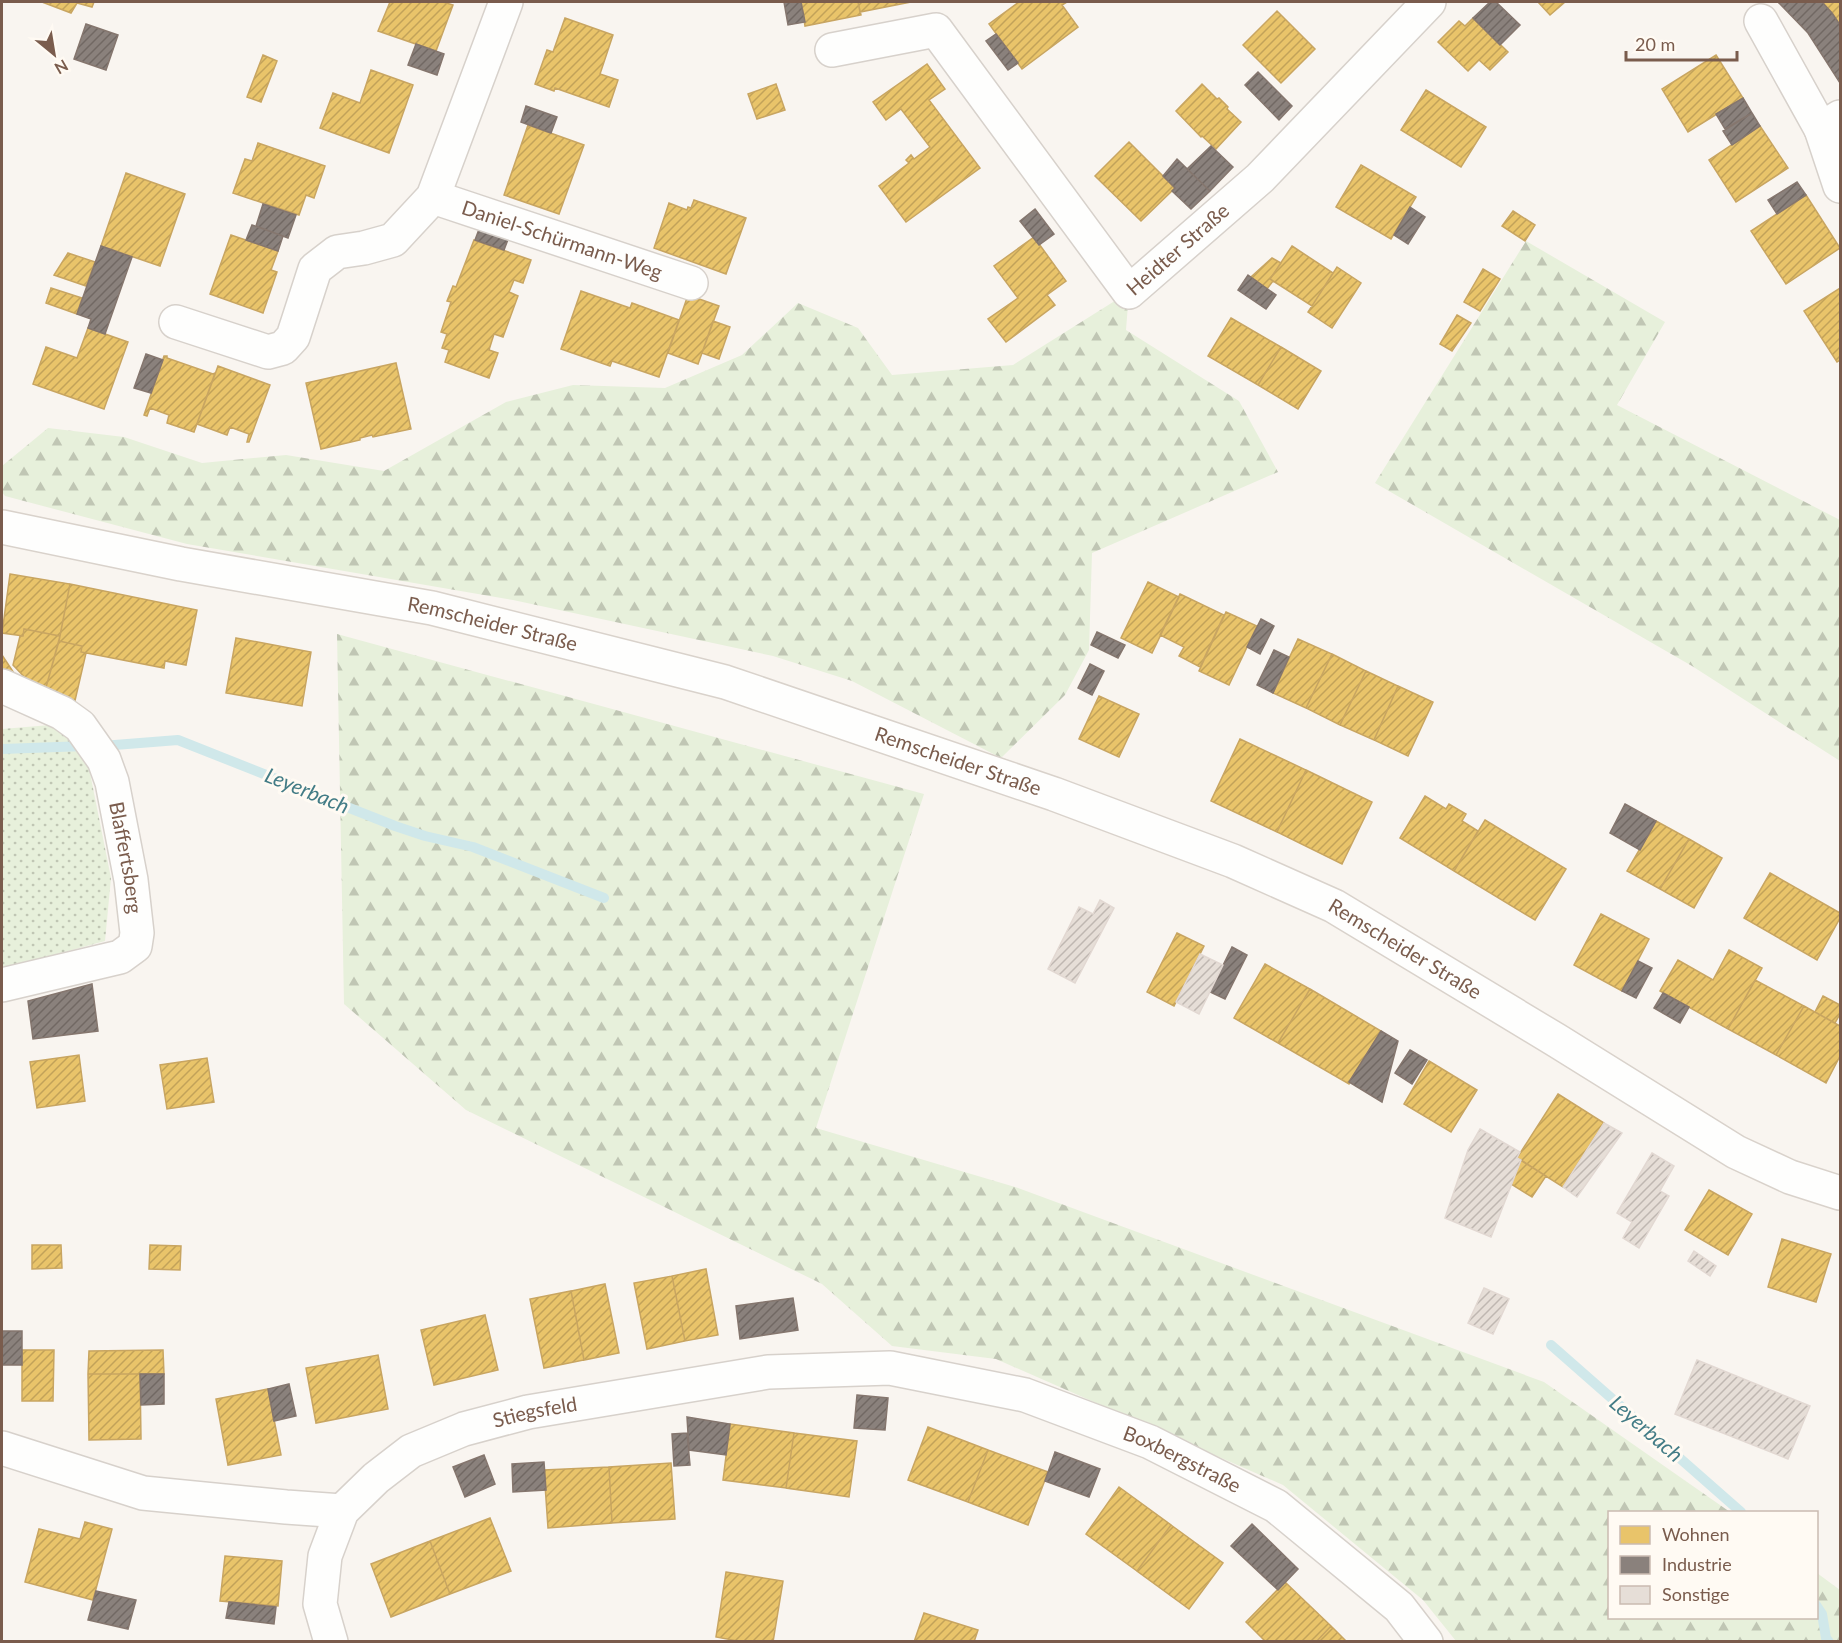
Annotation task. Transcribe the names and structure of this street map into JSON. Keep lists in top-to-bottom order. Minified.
{"streets":{"street":["Daniel-Schürmann-Weg","Heidter Straße","Remscheider Straße","Blaffertsberg","Stiegsfeld","Boxbergstraße"]},"crossings":[["Stiegsfeld","Boxbergstraße"]],"water":["Leyerbach"],"legend":["Wohnen","Industrie","Sonstige"],"scale_bar":"20 m","north":"bottom right"}
